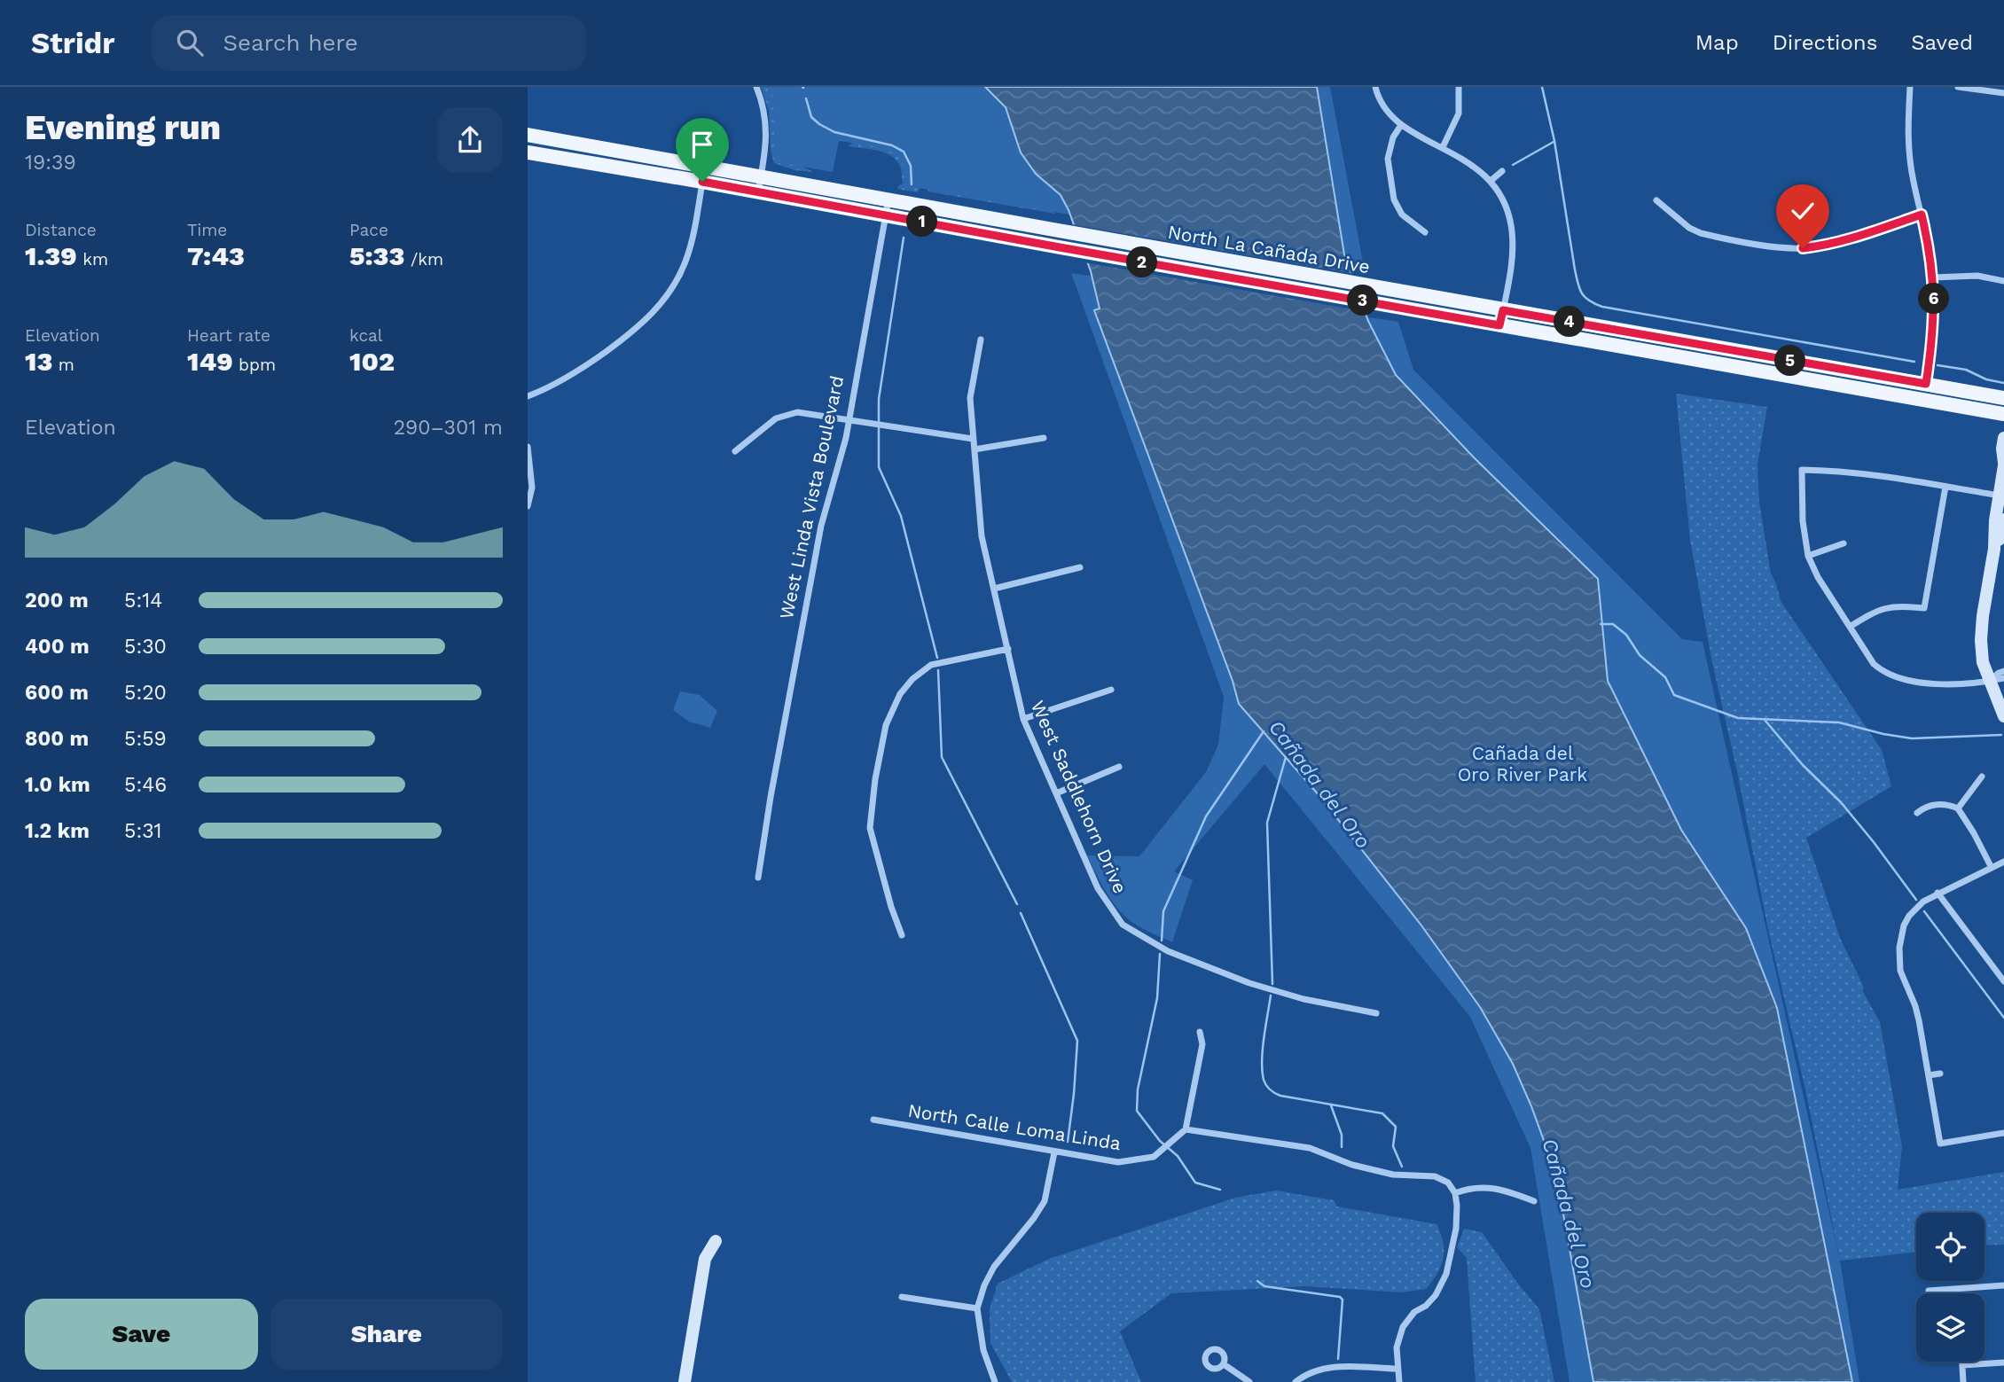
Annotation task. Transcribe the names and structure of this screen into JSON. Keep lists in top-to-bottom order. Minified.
{"streets":{"main road":["North La Cañada Drive"],"street":["West Linda Vista Boulevard","West Saddlehorn Drive","North Calle Loma Linda"]},"crossings":[["North La Cañada Drive","West Linda Vista Boulevard"]],"water":["Cañada del Oro"],"parks":["Cañada del Oro River Park"],"page":{"header":"Stridr","search":"Search here","nav":["Map","Directions","Saved"],"heading":["Evening run","19:39"],"stats":[["Distance","1.39 km"],["Time","7:43"],["Pace","5:33 /km"],["Elevation","13 m"],["Heart rate","149 bpm"],["kcal","102"]],"pins":["1","2","6","3","4","5"],"chart":["Elevation","290–301 m"],"list":[{"name":"200 m","note":"5:14"},{"name":"400 m","note":"5:30"},{"name":"600 m","note":"5:20"},{"name":"800 m","note":"5:59"},{"name":"1.0 km","note":"5:46"},{"name":"1.2 km","note":"5:31"}],"buttons":["Save","Share"]}}
